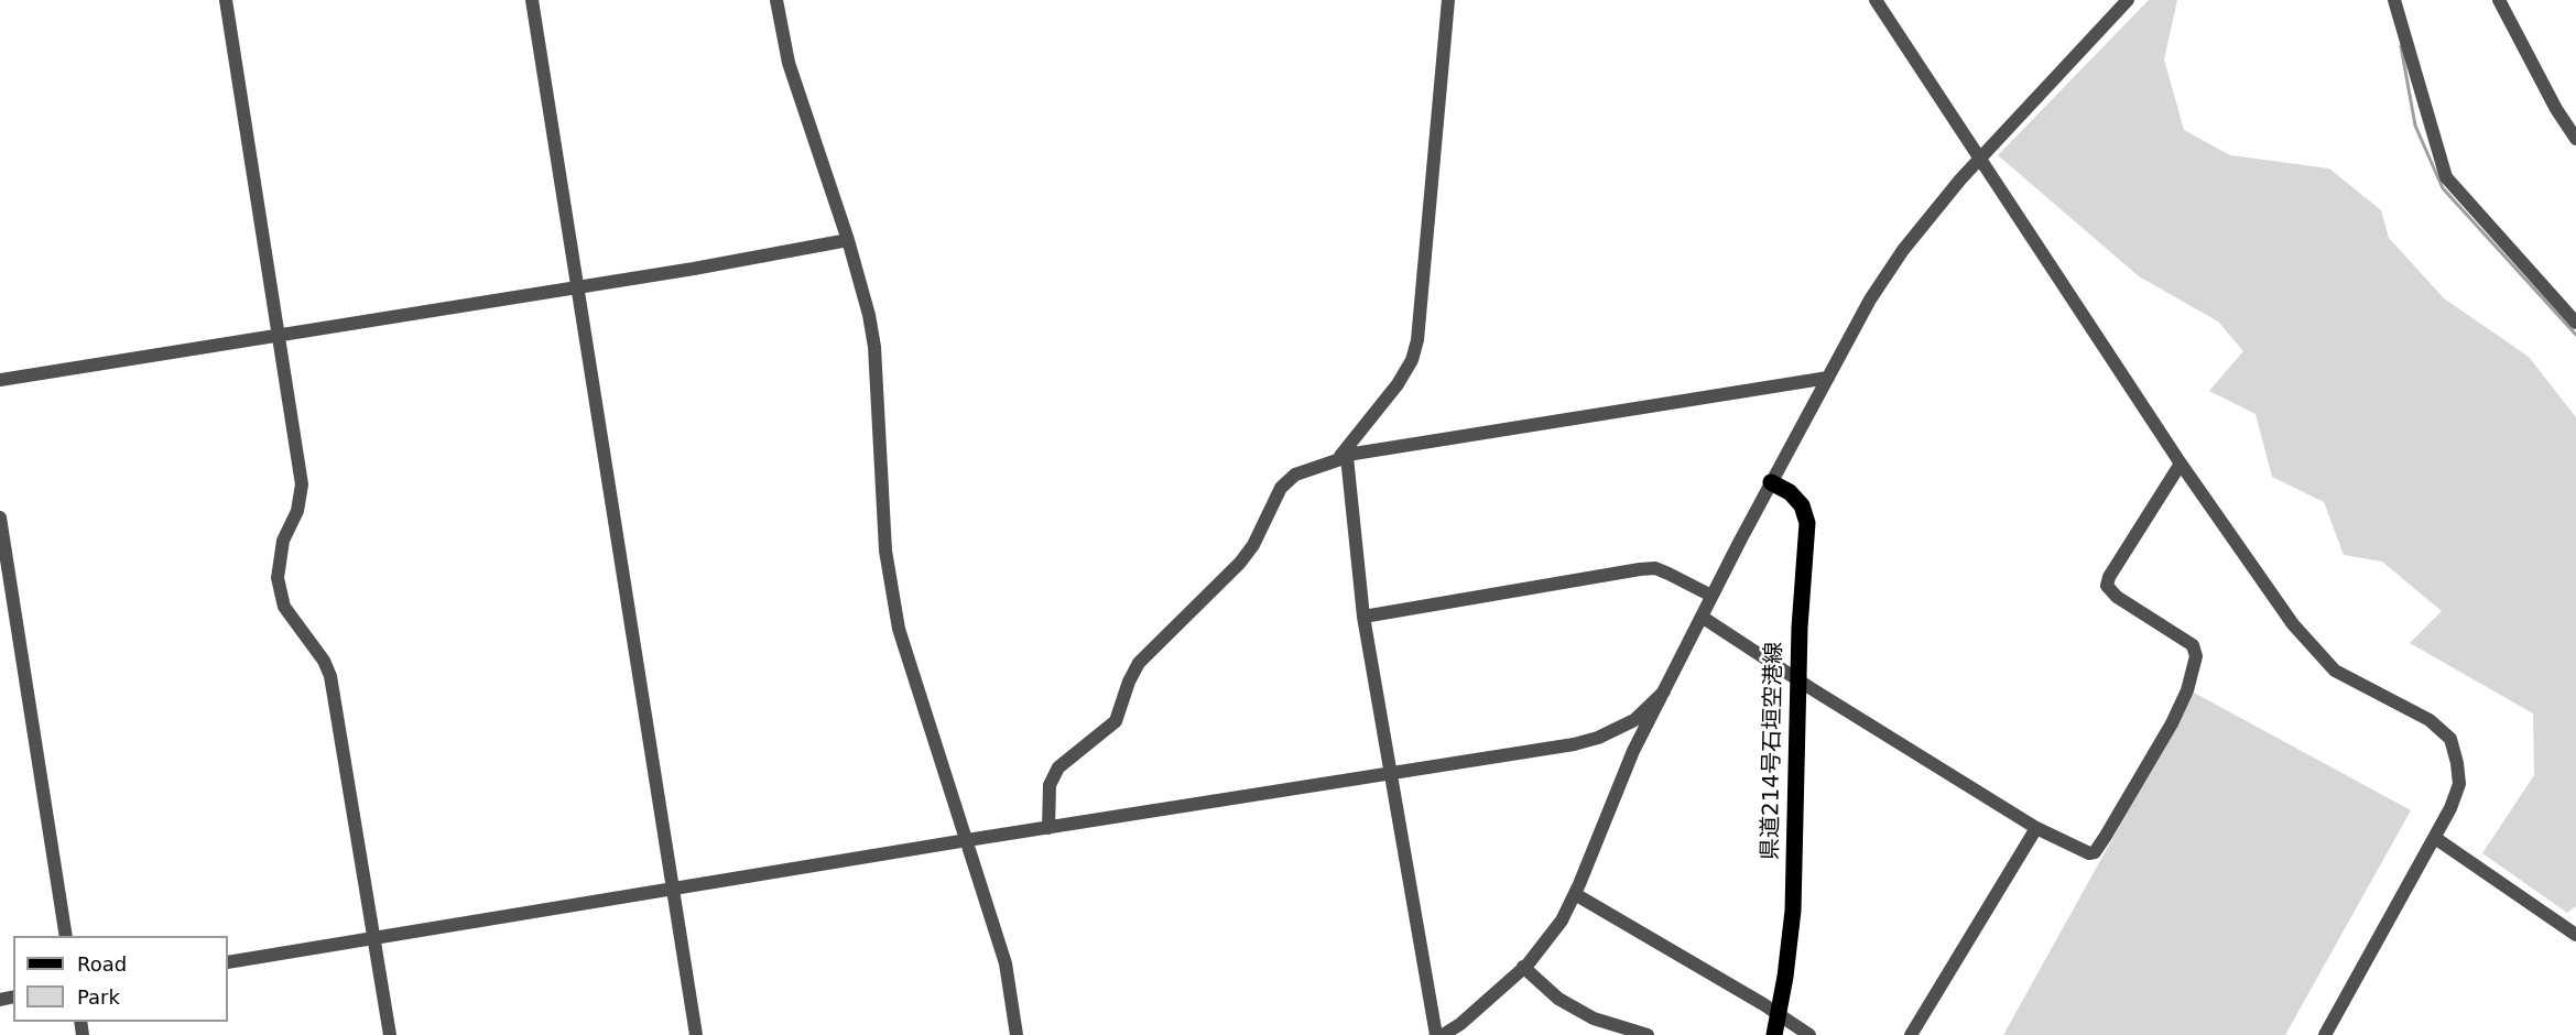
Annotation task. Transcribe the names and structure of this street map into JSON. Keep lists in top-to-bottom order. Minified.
{"streets":{"main road":["県道214号石垣空港線"]},"legend":["Road","Park"]}
